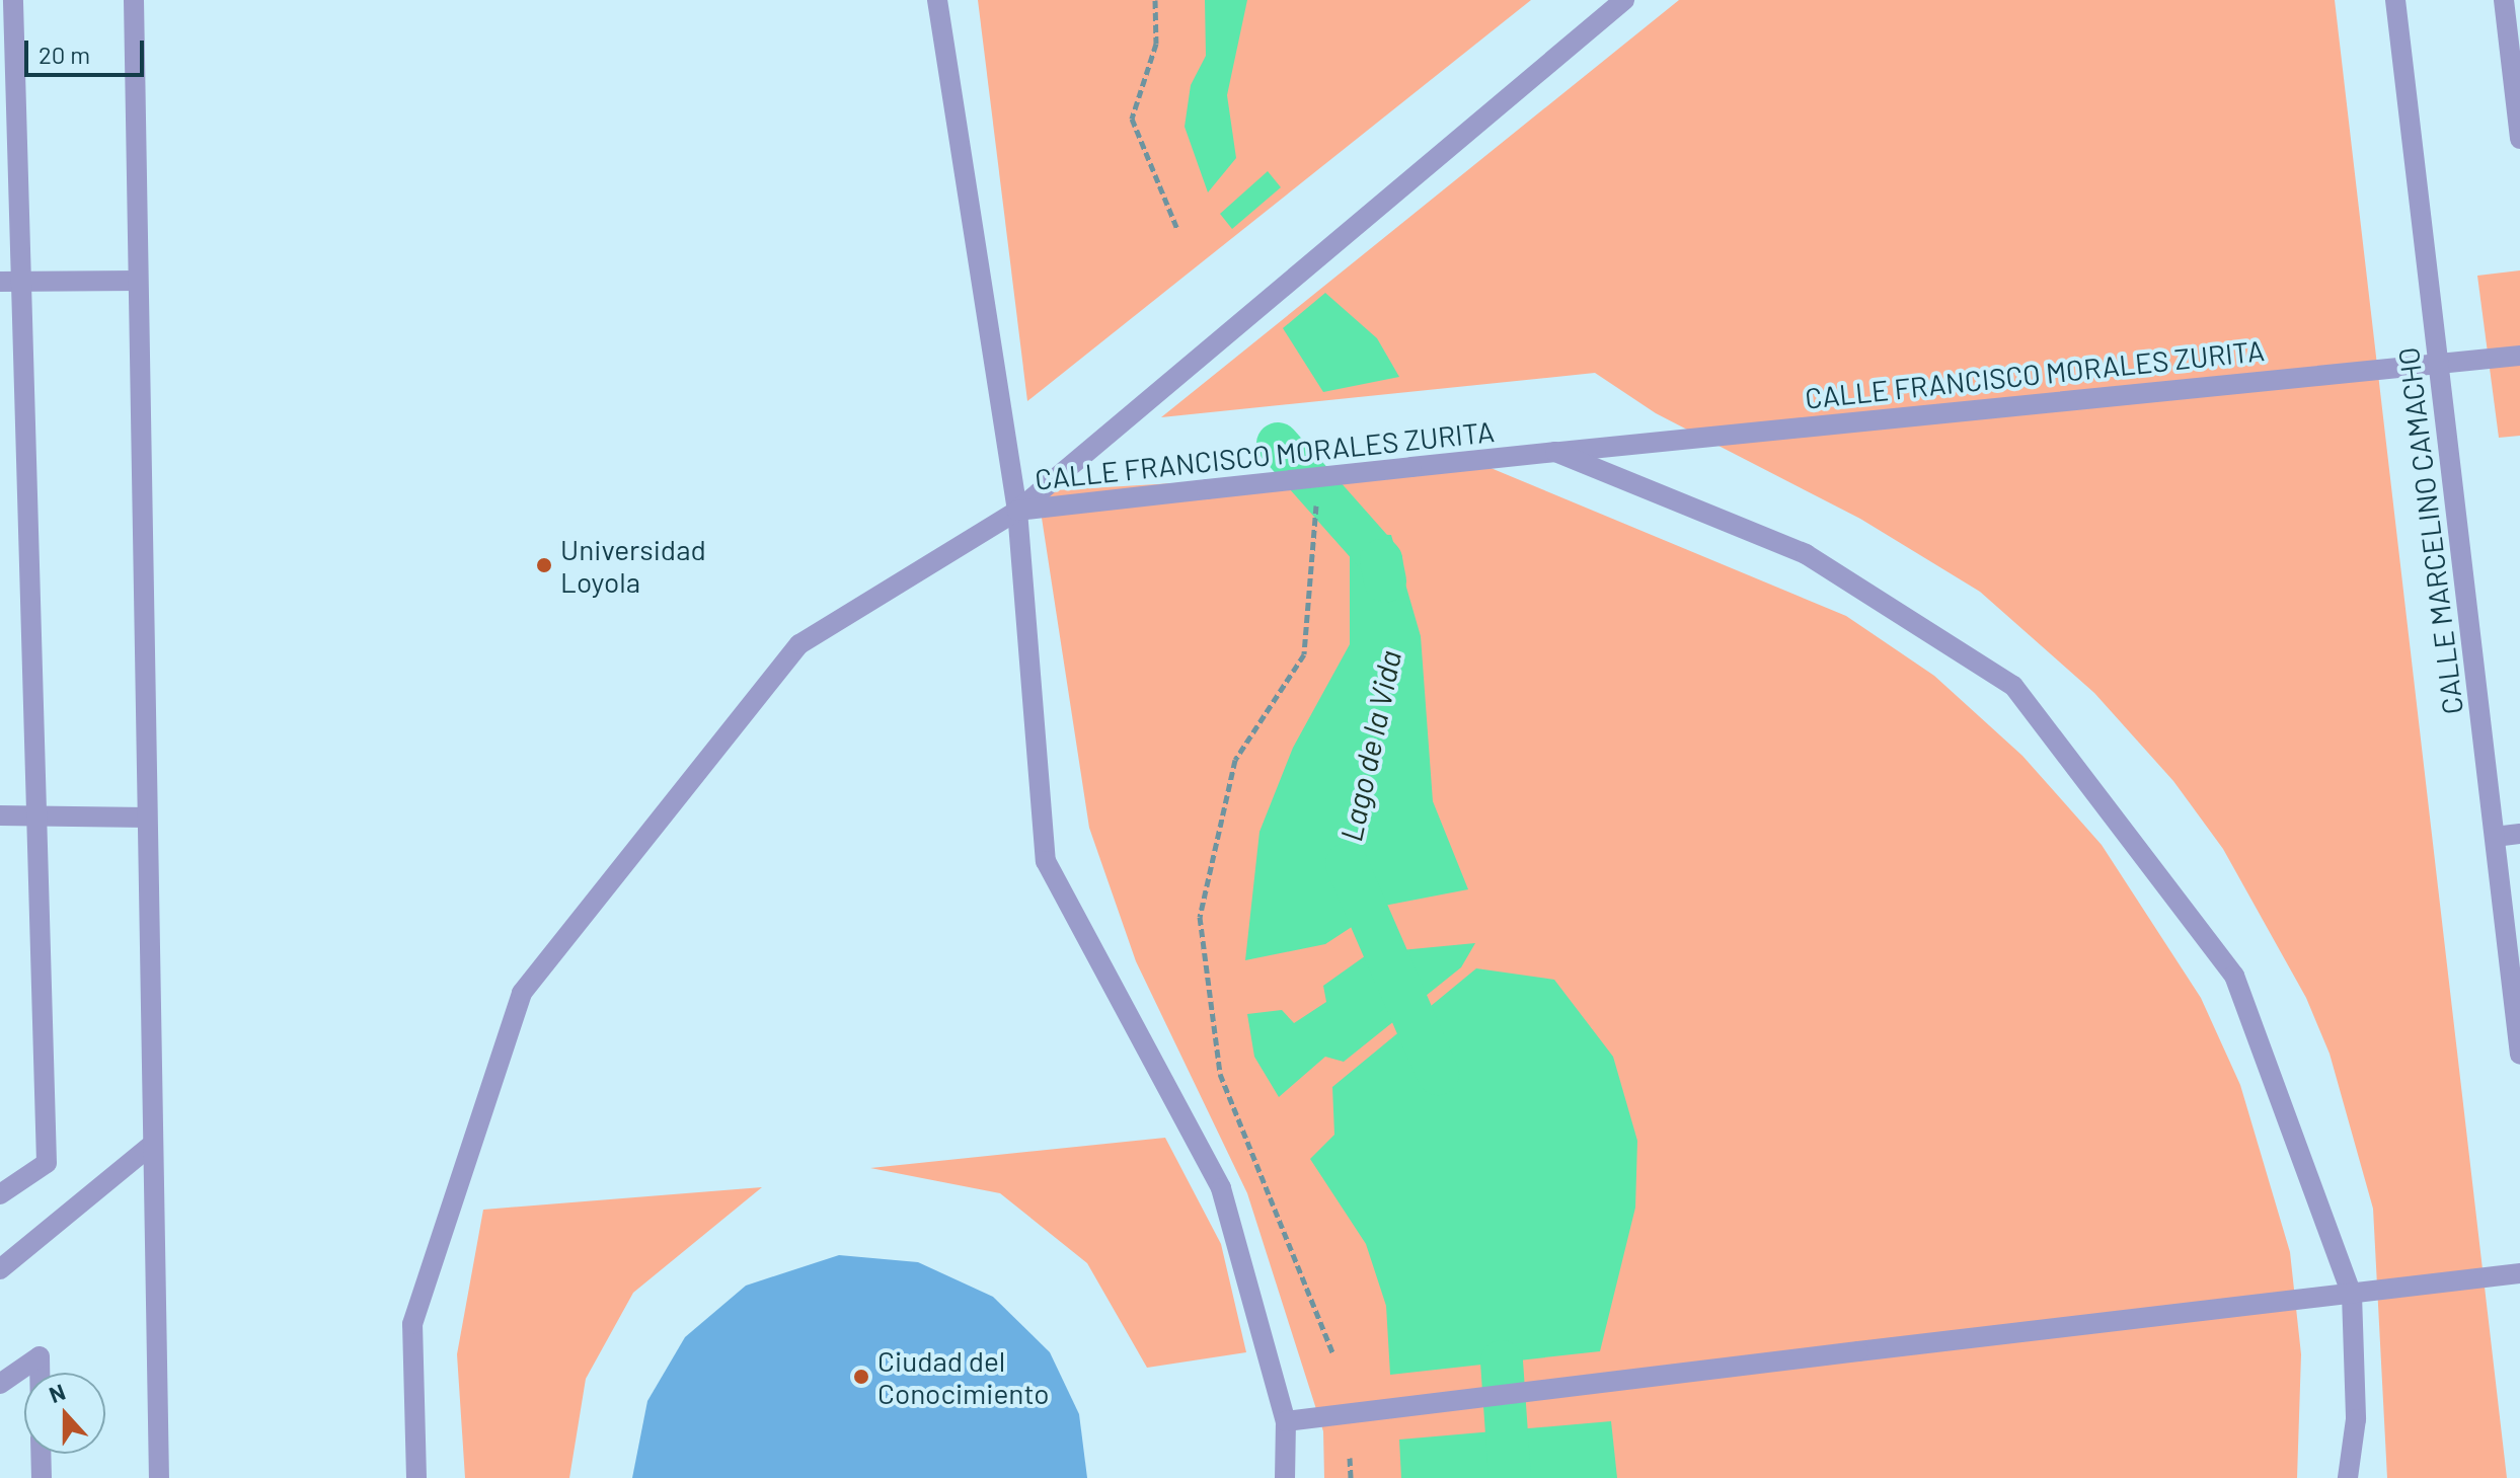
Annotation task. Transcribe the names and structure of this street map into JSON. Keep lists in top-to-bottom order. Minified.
{"streets":{"street":["CALLE FRANCISCO MORALES ZURITA","CALLE MARCELINO CAMACHO"]},"crossings":[["CALLE FRANCISCO MORALES ZURITA","CALLE MARCELINO CAMACHO"]],"water":["Lago de la Vida"],"places":["Universidad Loyola","Ciudad del Conocimiento"],"scale_bar":"20 m","north":"top"}
